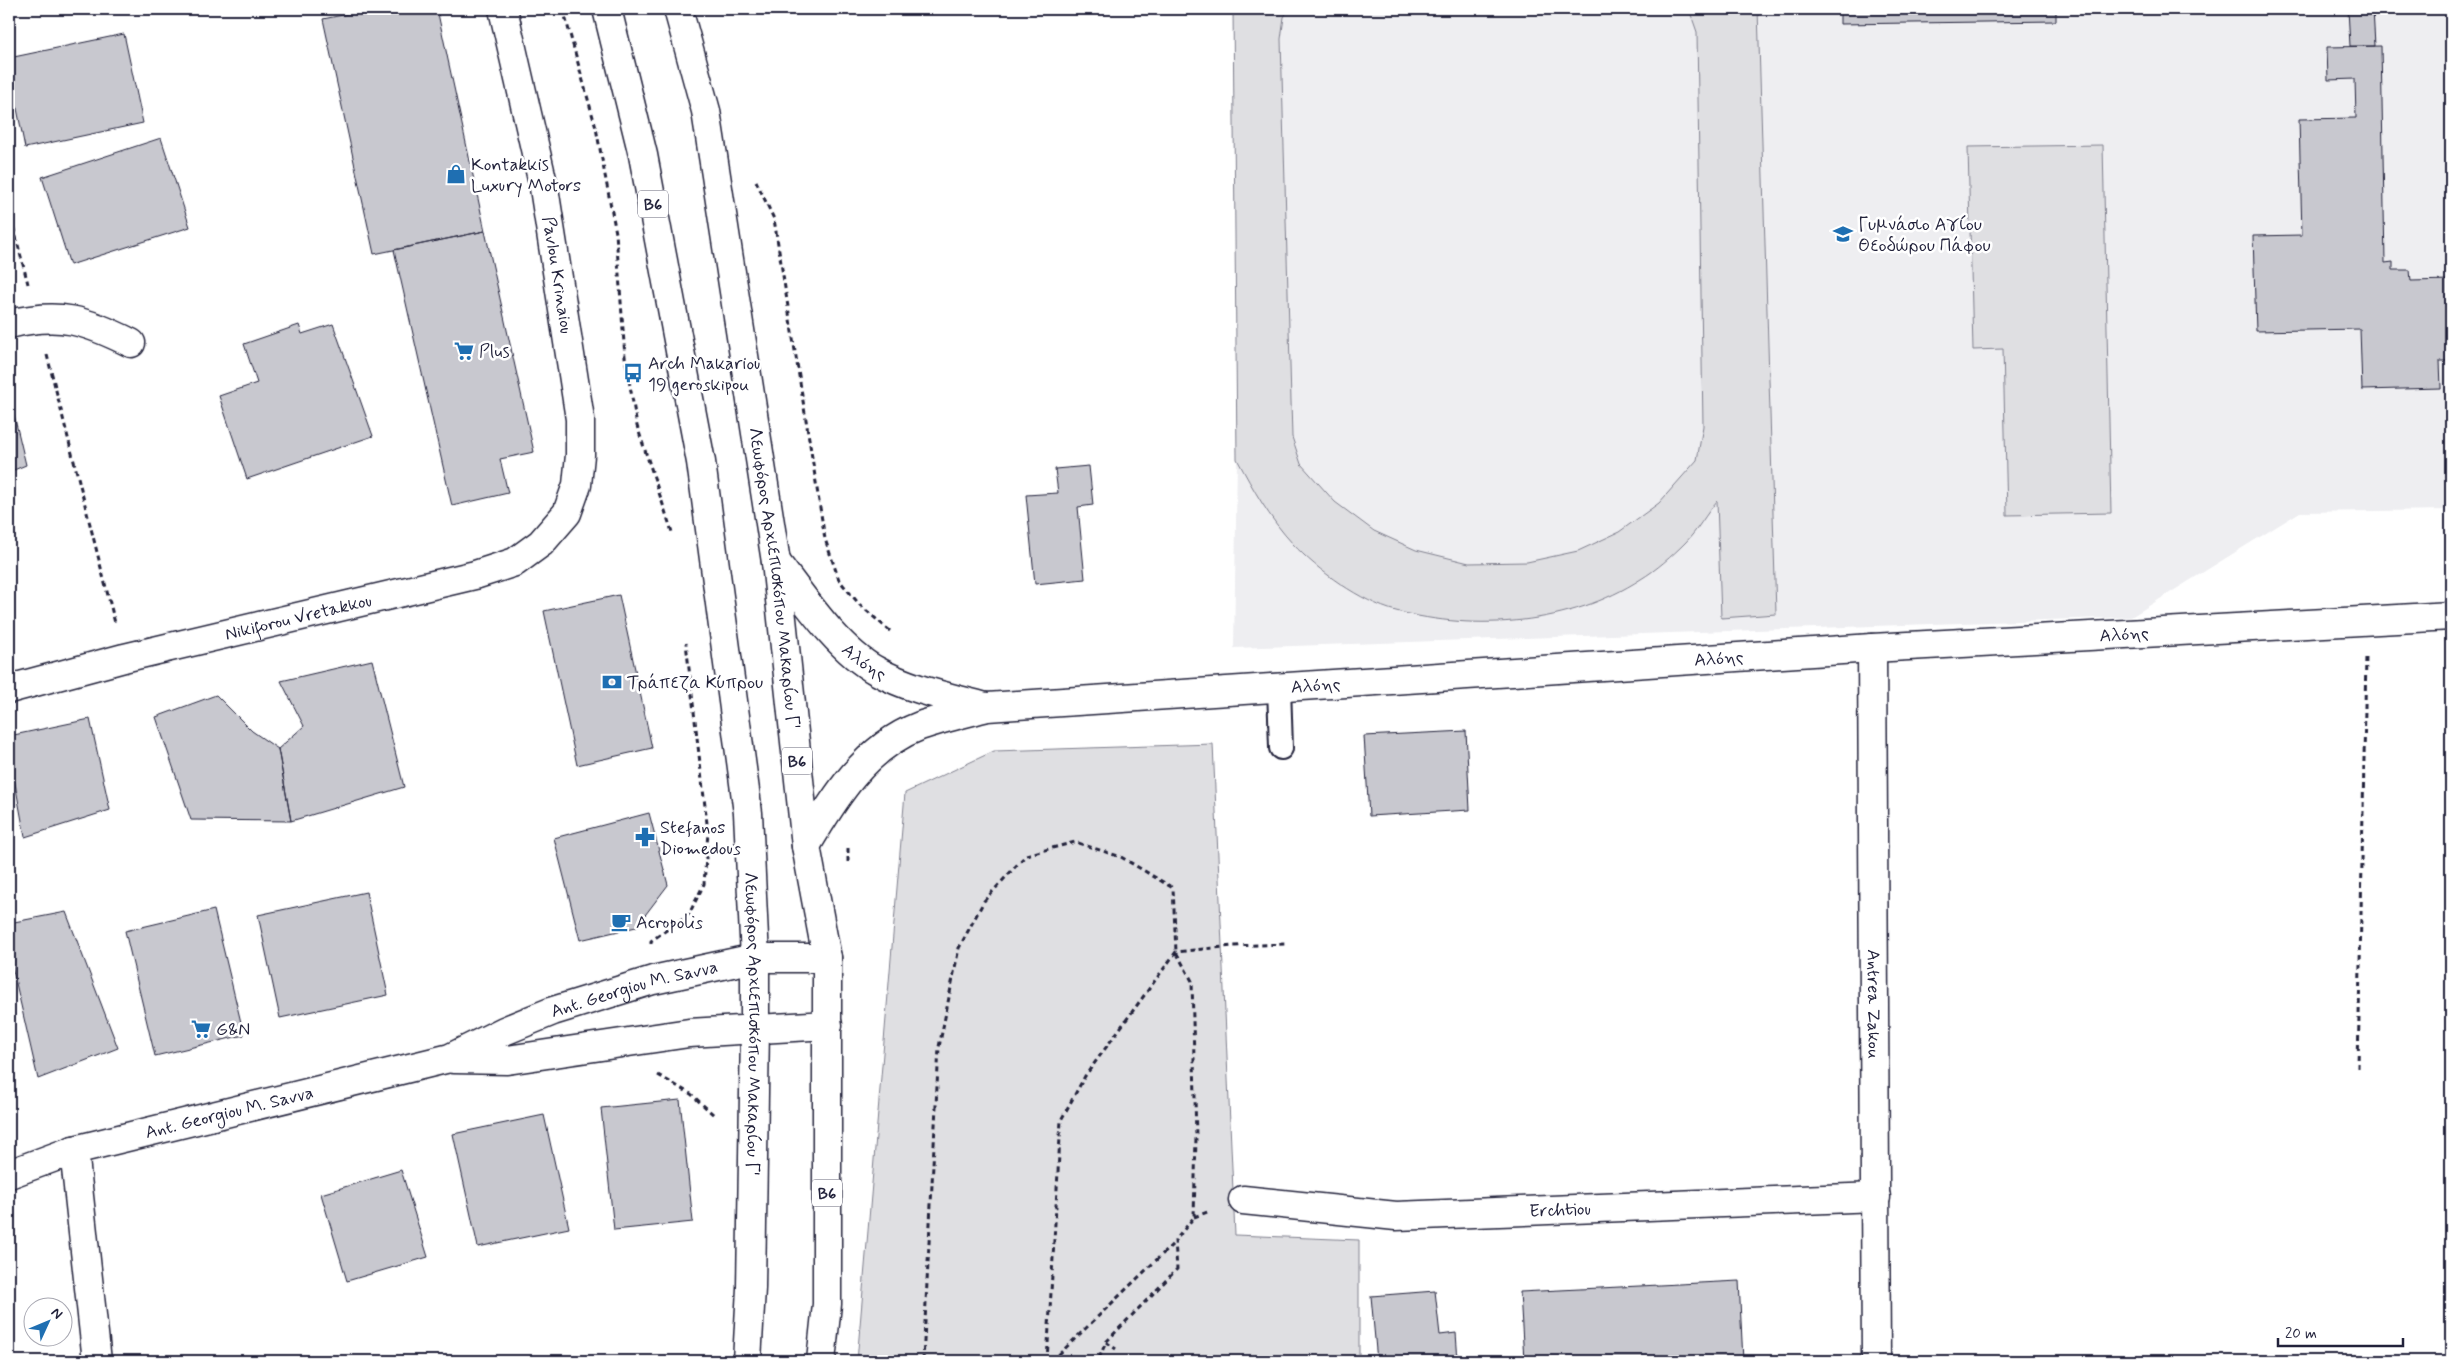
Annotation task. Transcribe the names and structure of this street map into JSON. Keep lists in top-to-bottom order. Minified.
{"streets":{"street":["B6","Pavlou Krinaiou","Λεωφόρος Αρχιεπισκόπου Μακαρίου Γ'","Nikiforou Vretakkou","Αλόης","Ant. Georgiou M. Savva","Antrea Zakou","Erchtiou"]},"crossings":[["Pavlou Krinaiou","Nikiforou Vretakkou"],["Λεωφόρος Αρχιεπισκόπου Μακαρίου Γ'","Αλόης"],["Λεωφόρος Αρχιεπισκόπου Μακαρίου Γ'","Ant. Georgiou M. Savva"],["Αλόης","Antrea Zakou"],["Antrea Zakou","Erchtiou"]],"places":{"shop":["Kontakkis Luxury Motors"],"school or university":["Γυμνάσιο Αγίου Θεοδώρου Πάφου"],"supermarket":["Plus","G&N"],"bus stop":["Arch Makariou 19 geroskipou"],"bank":["Τράπεζα Κύπρου"],"pharmacy":["Stefanos Diomedous"],"cafe":["Acropolis"]},"scale_bar":"20 m","north":"top right"}
